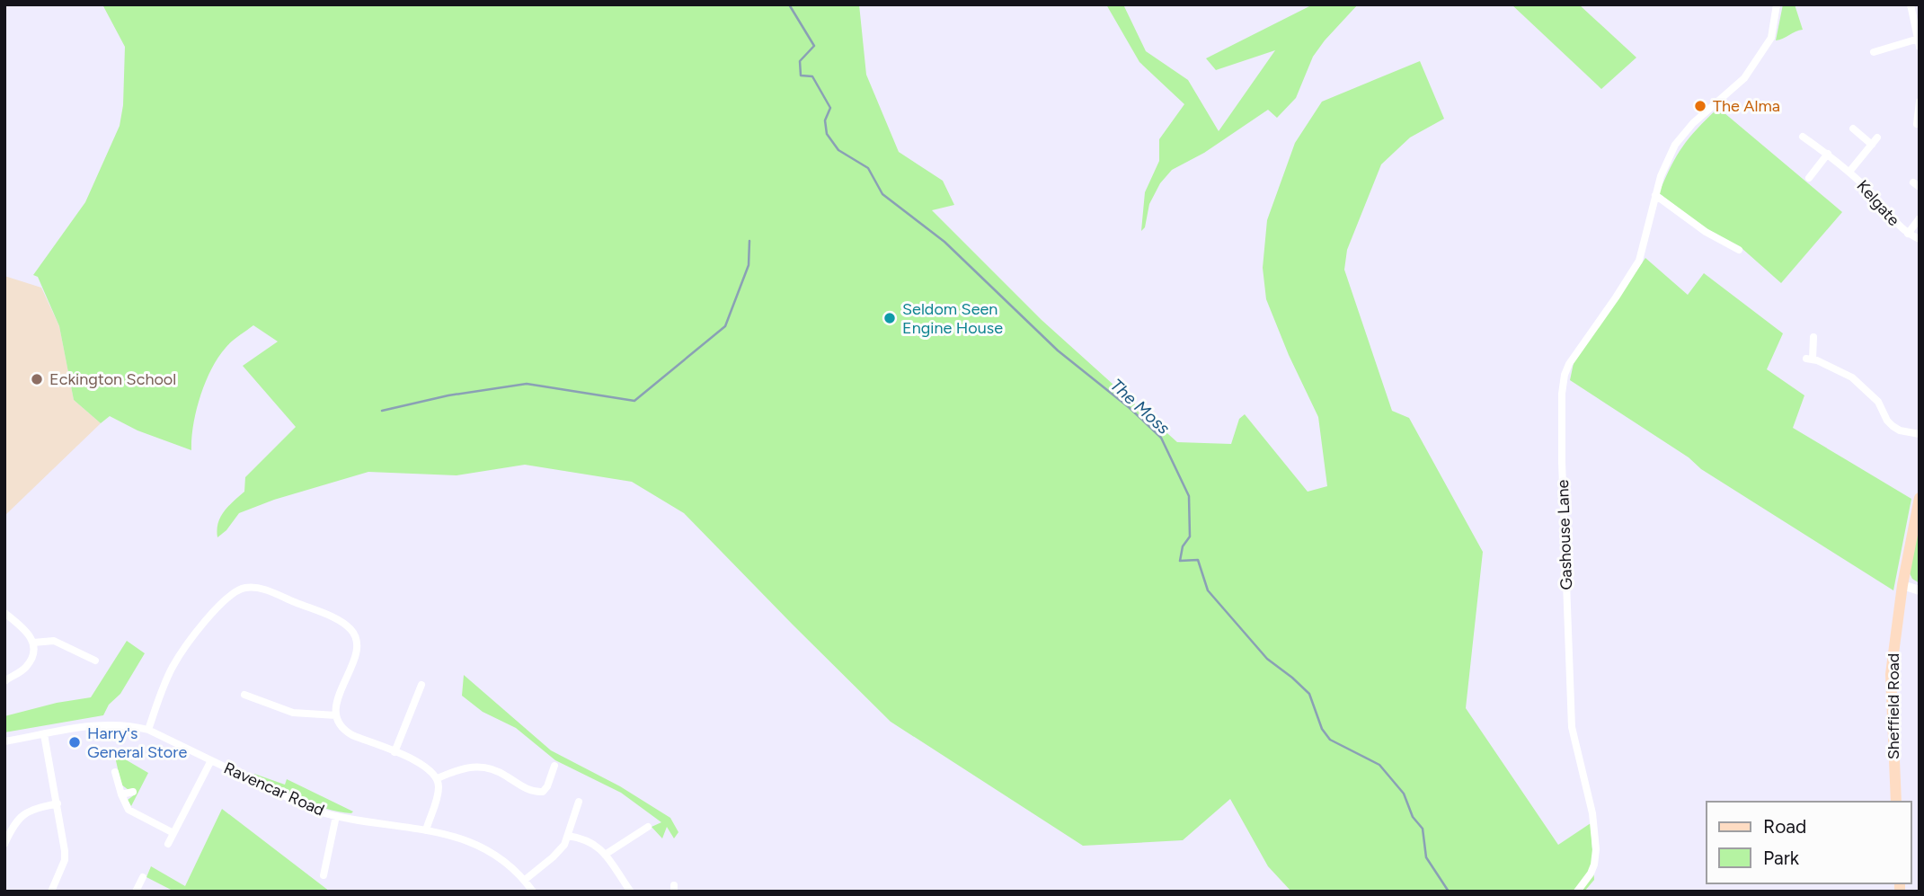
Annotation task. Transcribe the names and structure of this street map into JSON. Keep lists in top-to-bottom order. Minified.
{"streets":{"main road":["Sheffield Road"],"street":["Kelgate","Gashouse Lane","Ravencar Road"]},"water":["The Moss"],"places":["The Alma","Seldom Seen Engine House","Eckington School","Harry's General Store"],"legend":["Road","Park"]}
